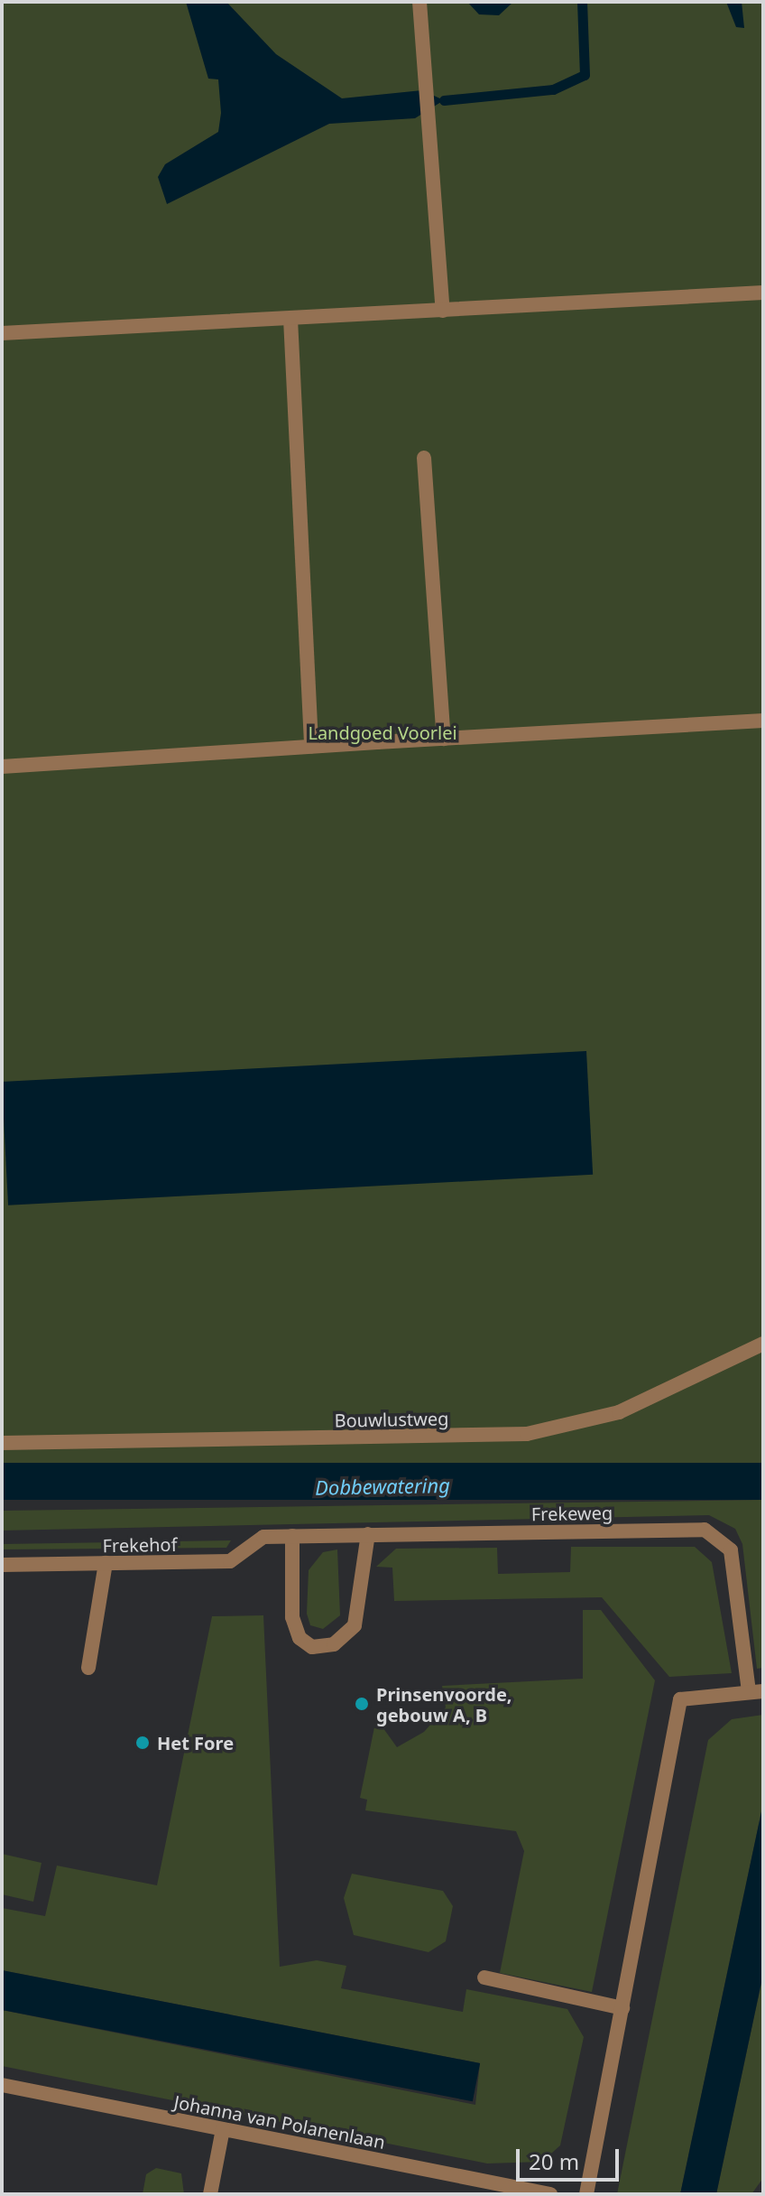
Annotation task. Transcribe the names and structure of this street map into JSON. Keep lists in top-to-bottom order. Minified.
{"streets":{"street":["Bouwlustweg","Frekeweg","Frekehof","Johanna van Polanenlaan"]},"crossings":[["Frekeweg","Frekehof"]],"water":["Dobbewatering"],"parks":["Landgoed Voorlei"],"places":["Prinsenvoorde, gebouw A, B","Het Fore"],"scale_bar":"20 m"}
